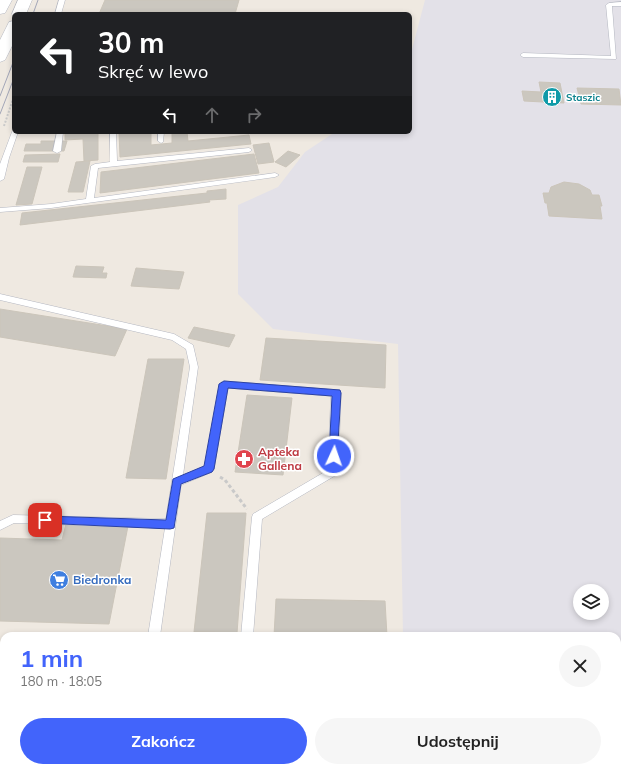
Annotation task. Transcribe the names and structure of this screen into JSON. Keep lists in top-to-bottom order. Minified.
{"places":{"building":["Staszic"],"pharmacy":["Apteka Gallena"],"supermarket":["Biedronka"]},"page":{"turn":["30 m","Skręć w lewo"],"heading":["1 min","180 m · 18:05"],"buttons":["Zakończ","Udostępnij"]}}
